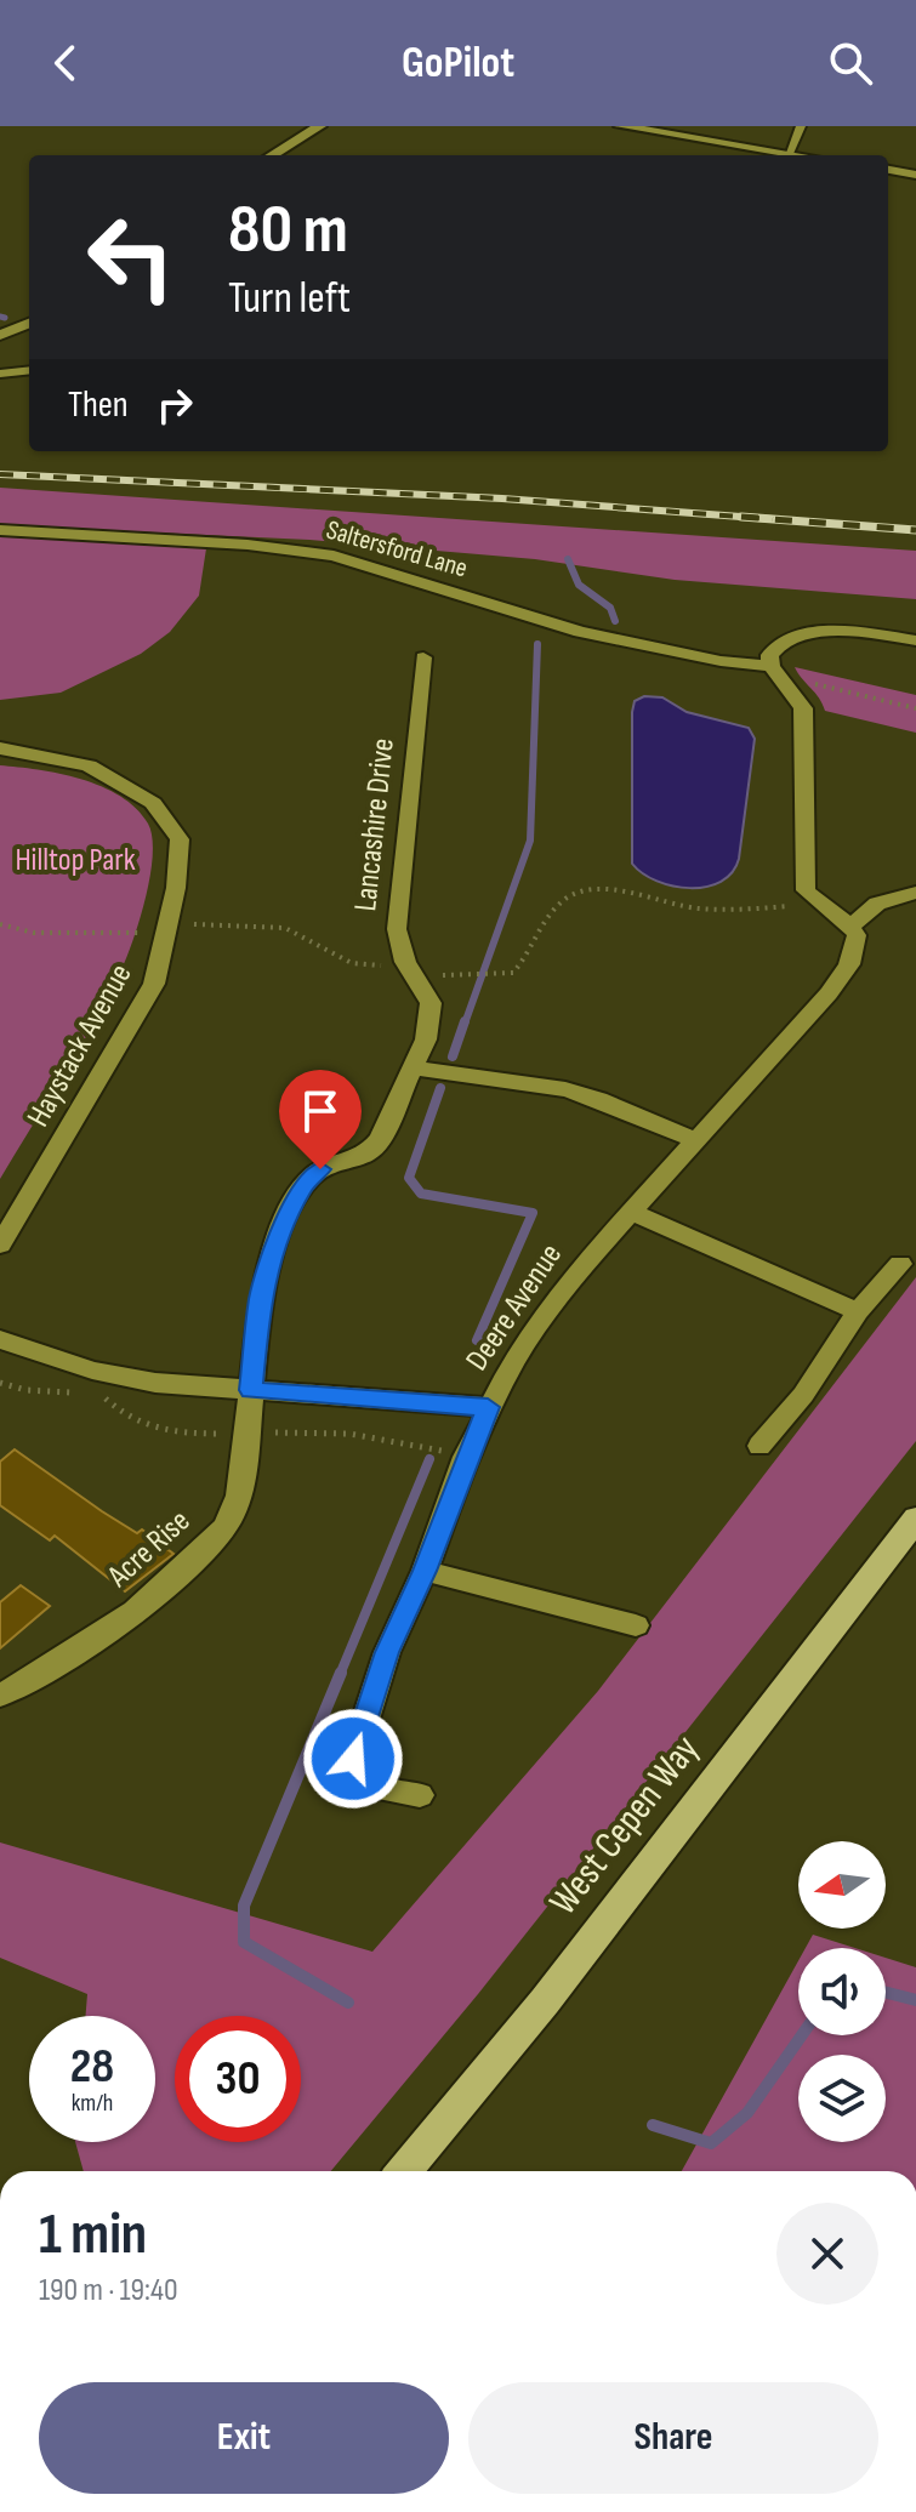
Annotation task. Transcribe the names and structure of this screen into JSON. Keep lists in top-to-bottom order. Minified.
{"streets":{"highway":["West Cepen Way"],"street":["Saltersford Lane","Lancashire Drive","Haystack Avenue","Deere Avenue","Acre Rise"]},"crossings":[["Lancashire Drive","Acre Rise"]],"parks":["Hilltop Park"],"north":"left","page":{"header":"GoPilot","turn":["80 m","Turn left"],"then":"Then","speed":"28 km/h","limit":"30","heading":["1 min","190 m · 19:40"],"buttons":["Exit","Share"]}}
